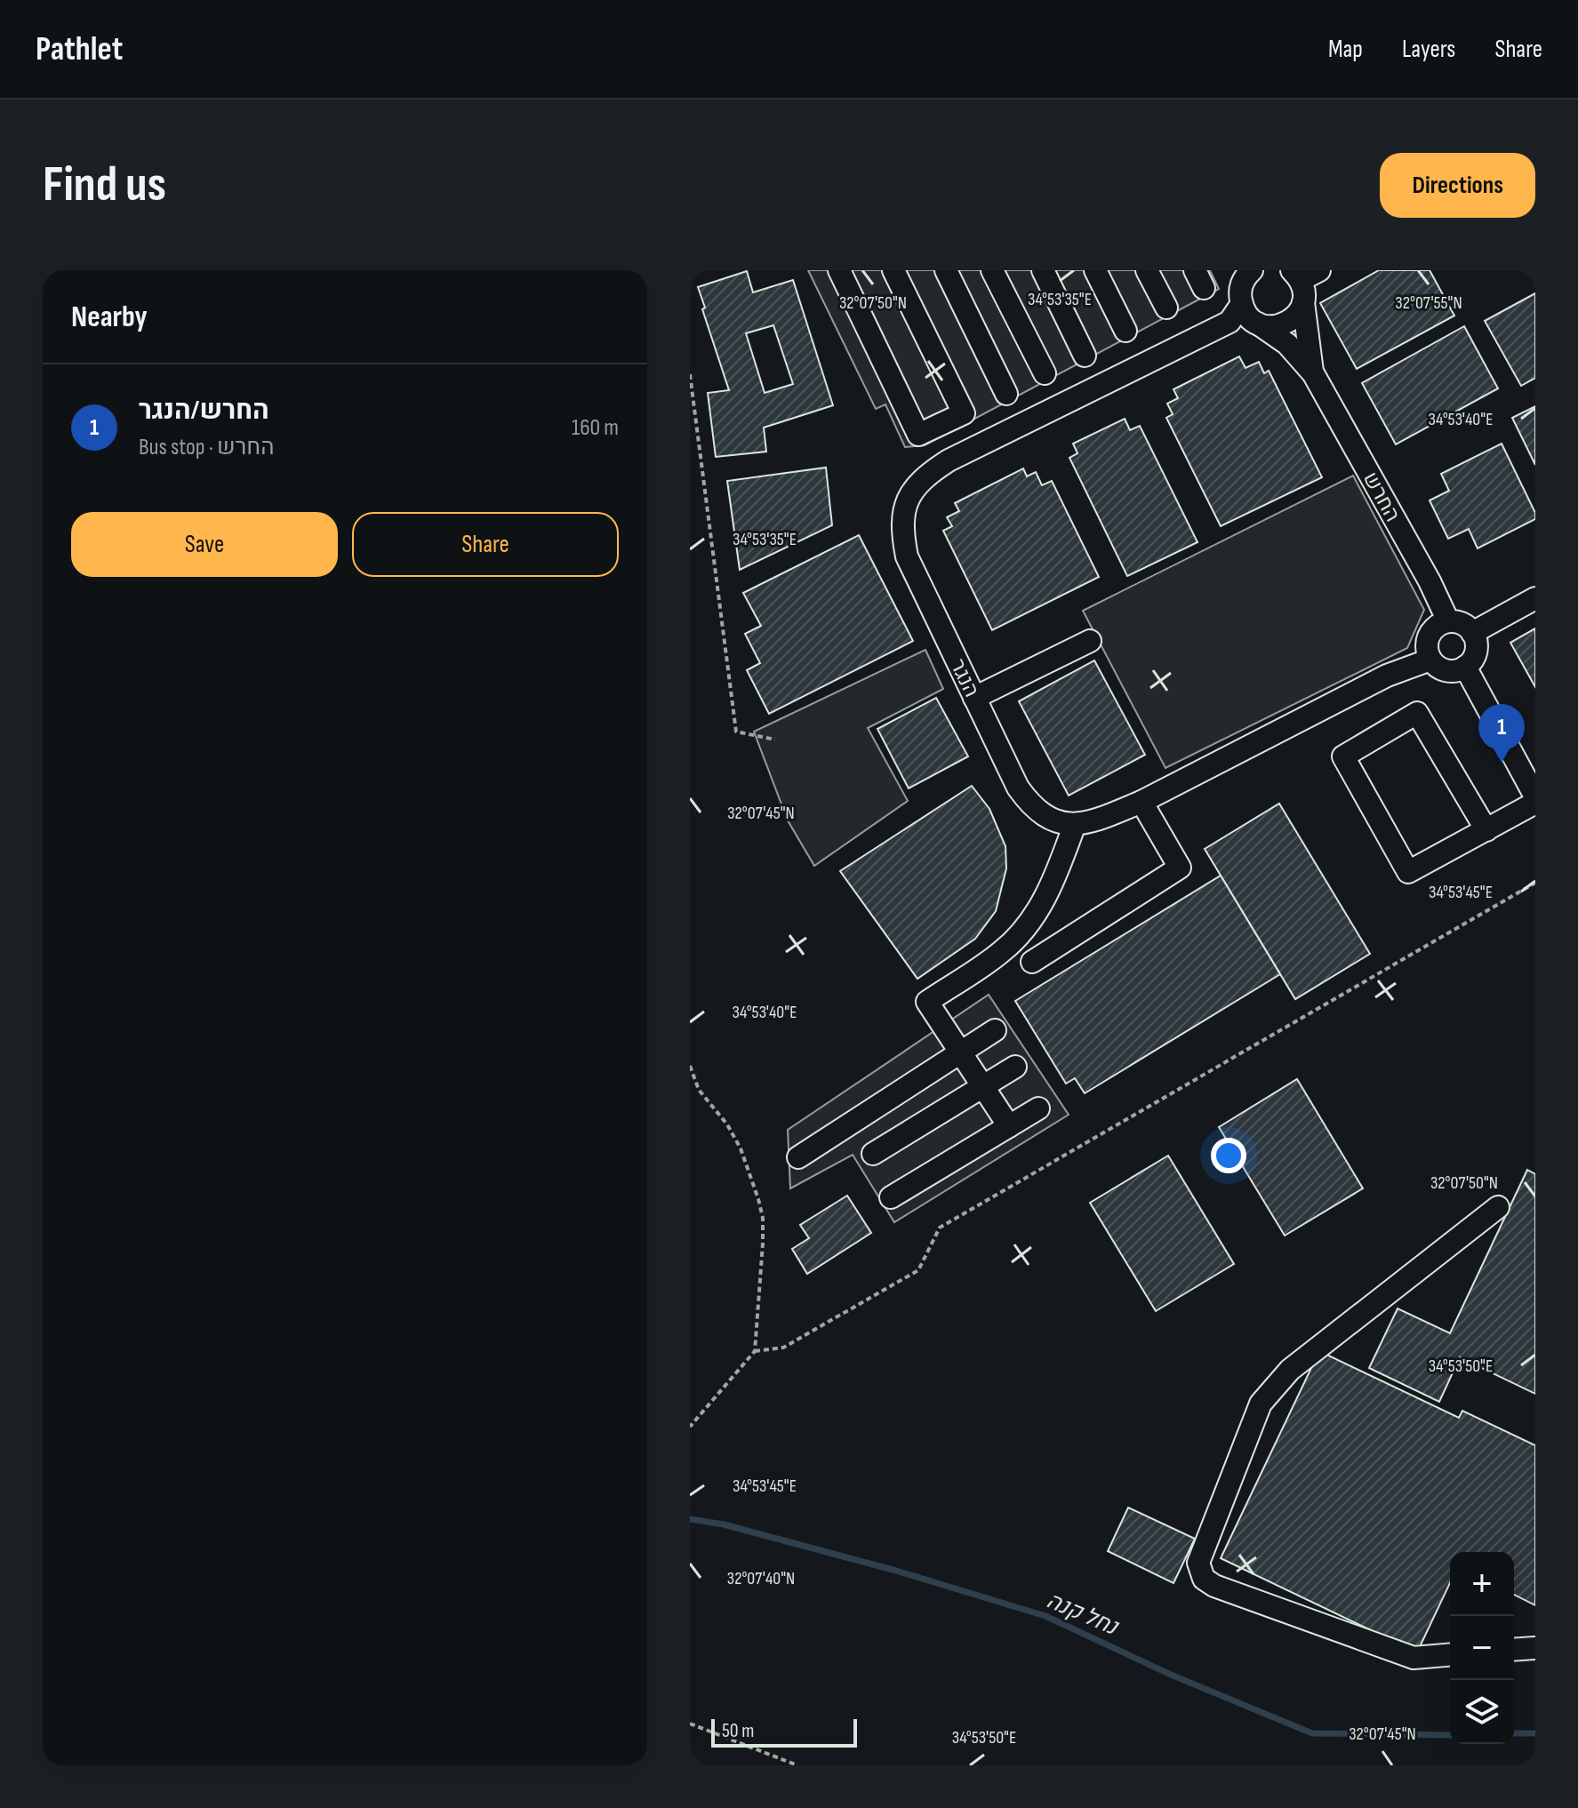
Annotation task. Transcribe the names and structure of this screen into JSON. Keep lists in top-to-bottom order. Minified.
{"streets":{"street":["החרש","הנגר"]},"crossings":[["החרש","הנגר"]],"water":["נחל קנה"],"scale_bar":"50 m","page":{"header":"Pathlet","nav":["Map","Layers","Share"],"buttons":["Directions",["Save","Share"]],"title":"Find us","heading":"Nearby","list":[{"mark":"1","name":"החרש/הנגר","note":"Bus stop · החרש","value":"160 m"}],"pins":"1","map_buttons":["+","−"],"scale":"50 m"},"coordinates":["34°53'35\"E","32°07'50\"N","32°07'55\"N","34°53'40\"E","32°07'45\"N","34°53'45\"E","34°53'50\"E","32°07'40\"N"]}
